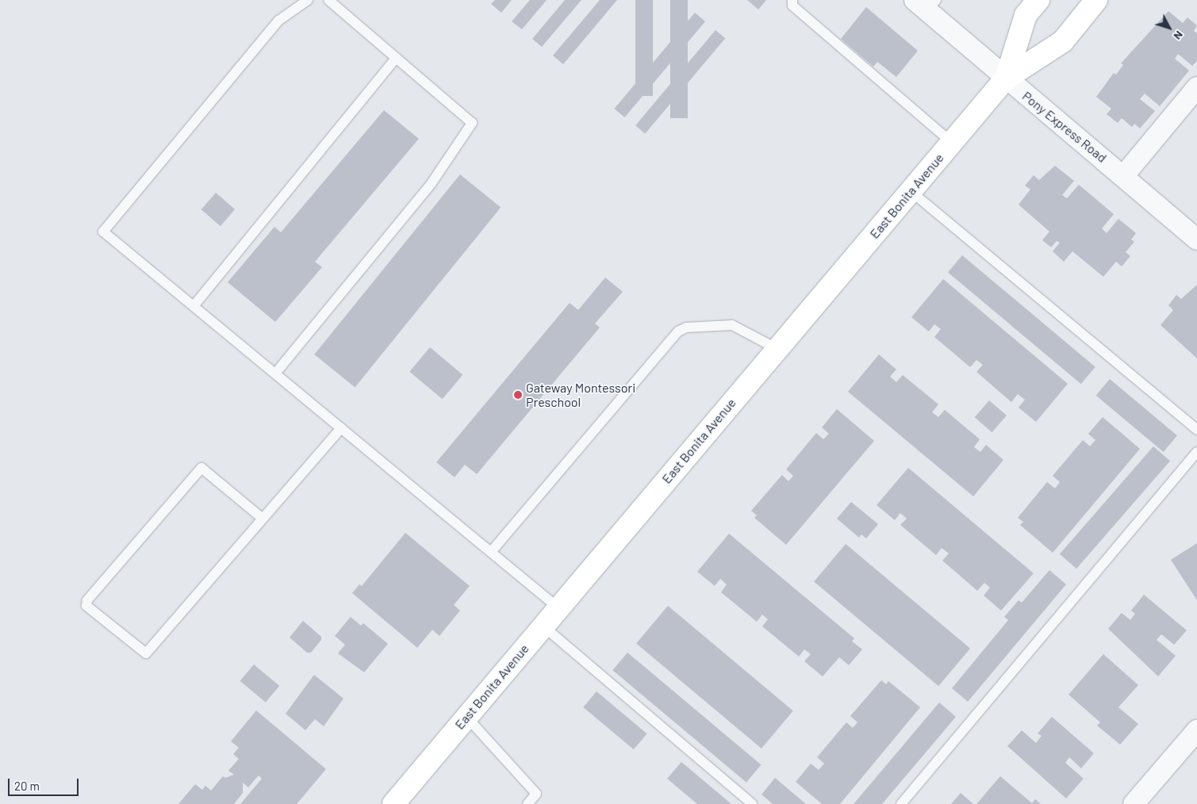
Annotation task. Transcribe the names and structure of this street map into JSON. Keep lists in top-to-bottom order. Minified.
{"streets":{"main road":["East Bonita Avenue"],"street":["Pony Express Road"]},"crossings":[["Pony Express Road","East Bonita Avenue"]],"places":["Gateway Montessori Preschool"],"scale_bar":"20 m","north":"bottom right"}
